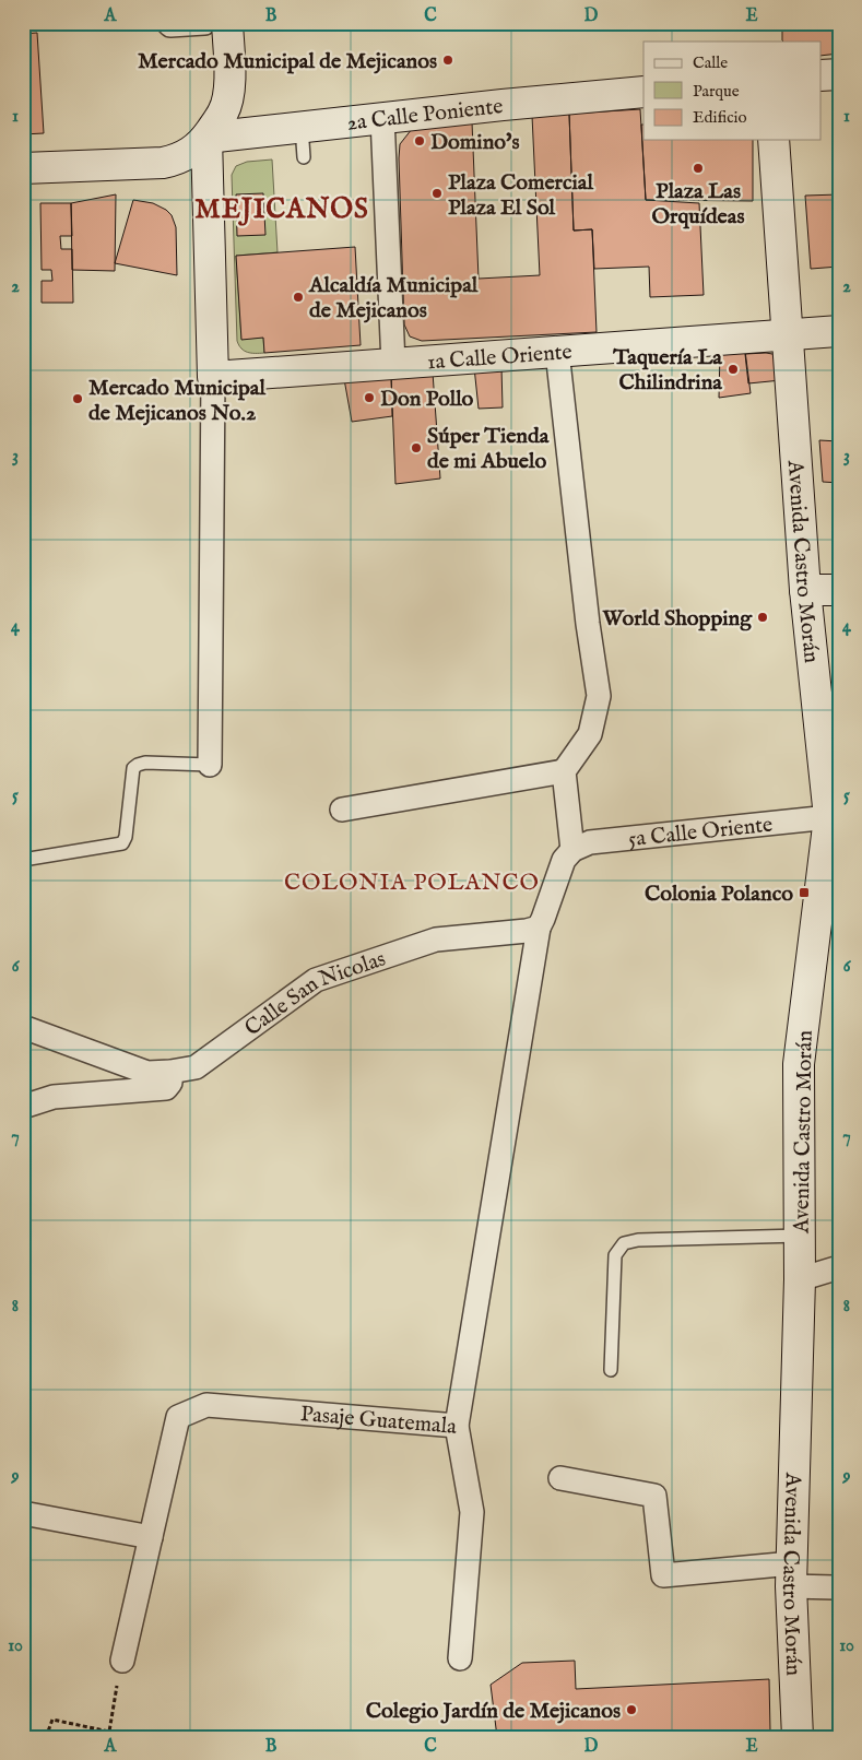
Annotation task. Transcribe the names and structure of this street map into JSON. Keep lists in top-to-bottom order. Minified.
{"streets":{"main road":["2a Calle Poniente","1a Calle Oriente","Avenida Castro Morán"],"street":["5a Calle Oriente","Calle San Nicolas","Pasaje Guatemala"]},"crossings":[["1a Calle Oriente","Avenida Castro Morán"],["Avenida Castro Morán","5a Calle Oriente"],["Calle San Nicolas","Pasaje Guatemala"]],"districts":["MEJICANOS","COLONIA POLANCO"],"places":{"other":["Mercado Municipal de Mejicanos","Domino's","Plaza Las Orquídeas","Plaza Comercial Plaza El Sol","Alcaldía Municipal de Mejicanos","Taquería La Chilindrina","Don Pollo","Mercado Municipal de Mejicanos No.2","Súper Tienda de mi Abuelo","World Shopping","Colegio Jardín de Mejicanos"],"transit":["Colonia Polanco"]},"legend":["Calle","Parque","Edificio"],"grid":{"columns":["A","B","C","D","E"],"rows":["1","2","3","4","5","6","7","8","9","10"]}}
